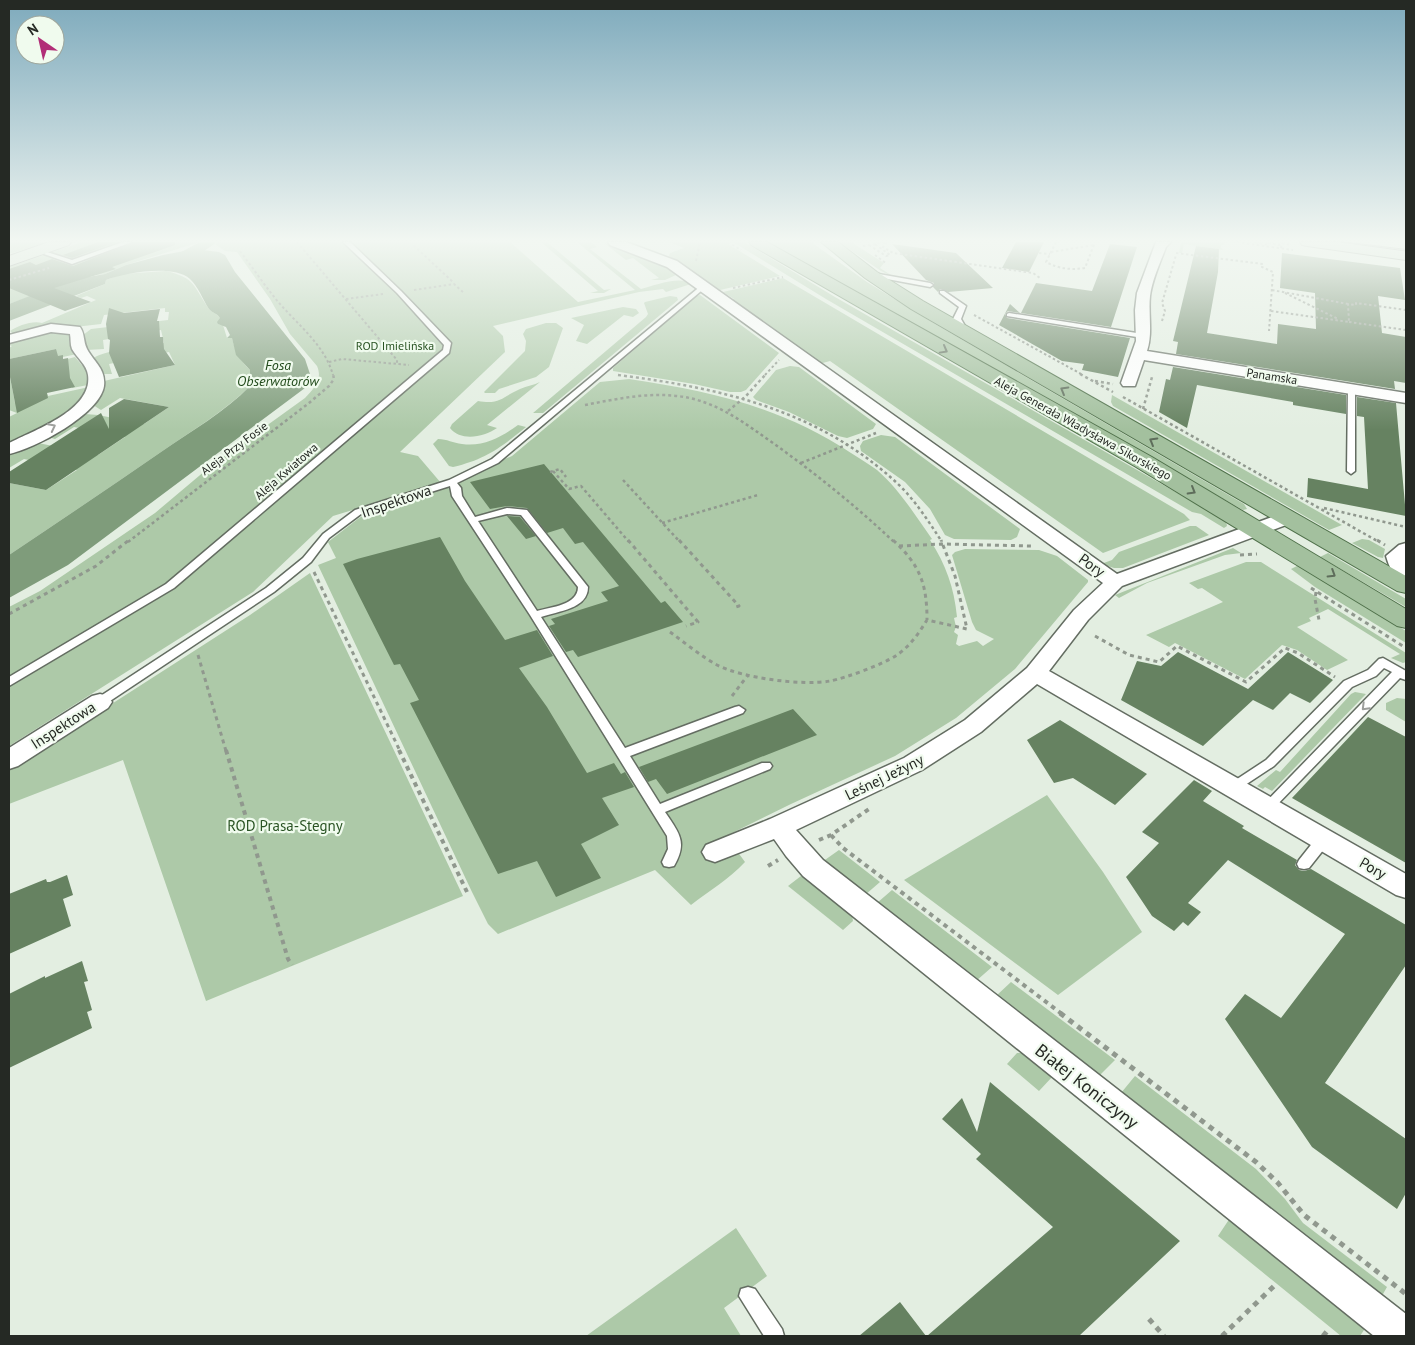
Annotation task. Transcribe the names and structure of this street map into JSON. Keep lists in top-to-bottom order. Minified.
{"streets":{"main road":["Aleja Generała Władysława Sikorskiego"],"street":["Panamska","Inspektowa","Pory","Leśnej Jeżyny","Białej Koniczyny"],"lane":["Aleja Kwiatowa"],"path":["Aleja Przy Fosie"]},"crossings":[["Pory","Leśnej Jeżyny"],["Leśnej Jeżyny","Białej Koniczyny"]],"water":["Fosa Obserwatorów"],"parks":["ROD Imielińska","ROD Prasa-Stegny"],"north":"top left"}
